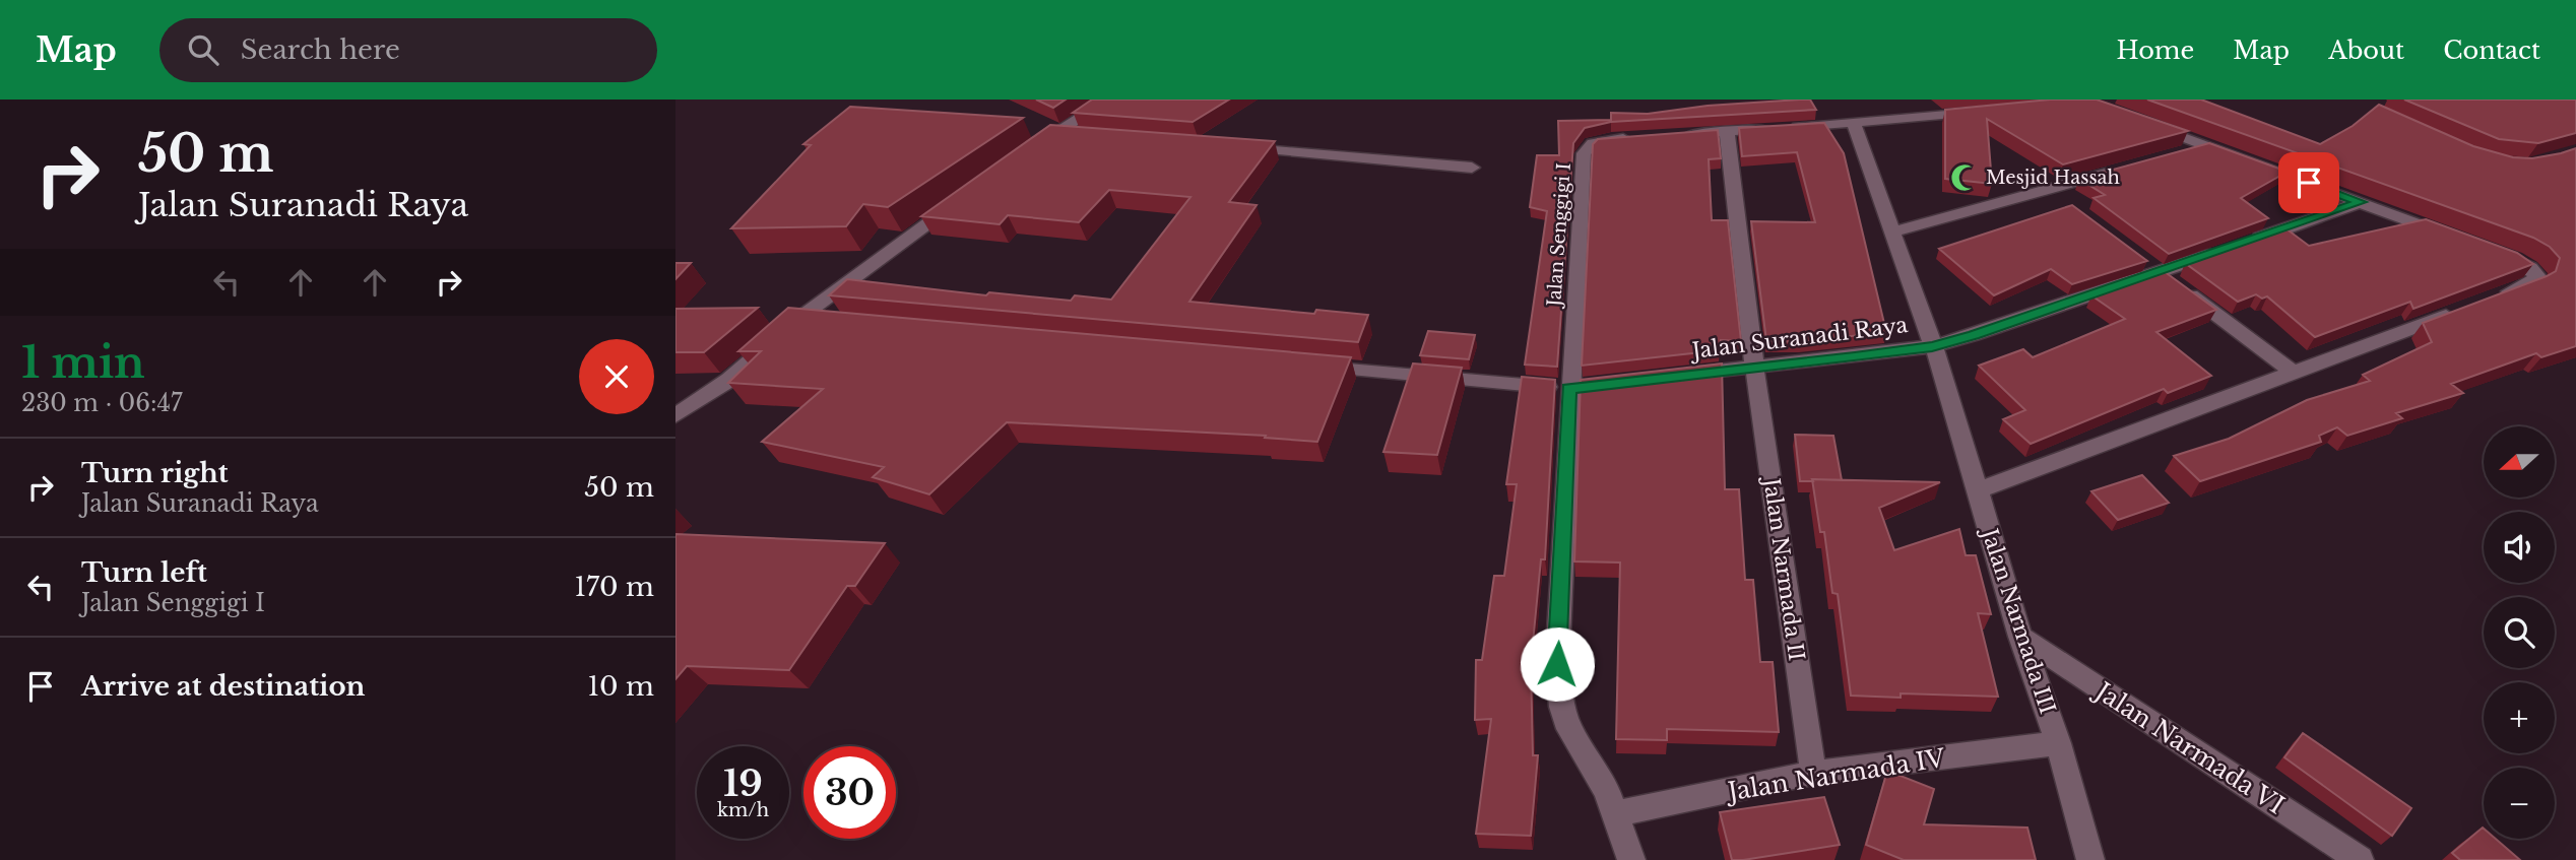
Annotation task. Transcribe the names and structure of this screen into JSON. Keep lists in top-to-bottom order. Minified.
{"streets":{"street":["Jalan Senggigi I","Jalan Suranadi Raya","Jalan Narmada II","Jalan Narmada III","Jalan Narmada VI","Jalan Narmada IV"]},"crossings":[["Jalan Senggigi I","Jalan Narmada IV"],["Jalan Suranadi Raya","Jalan Narmada II"],["Jalan Suranadi Raya","Jalan Narmada III"],["Jalan Narmada II","Jalan Narmada IV"],["Jalan Narmada III","Jalan Narmada VI"],["Jalan Narmada III","Jalan Narmada IV"]],"places":{"mosque":["Mesjid Hassah"]},"north":"left","page":{"header":"Map","search":"Search here","nav":["Home","Map","About","Contact"],"turn":["50 m","Jalan Suranadi Raya"],"heading":["1 min","230 m · 06:47"],"map_buttons":["+","−"],"list":[{"name":"Turn right","note":"Jalan Suranadi Raya","value":"50 m"},{"name":"Turn left","note":"Jalan Senggigi I","value":"170 m"},{"name":"Arrive at destination","value":"10 m"}],"speed":"19 km/h","limit":"30"}}
